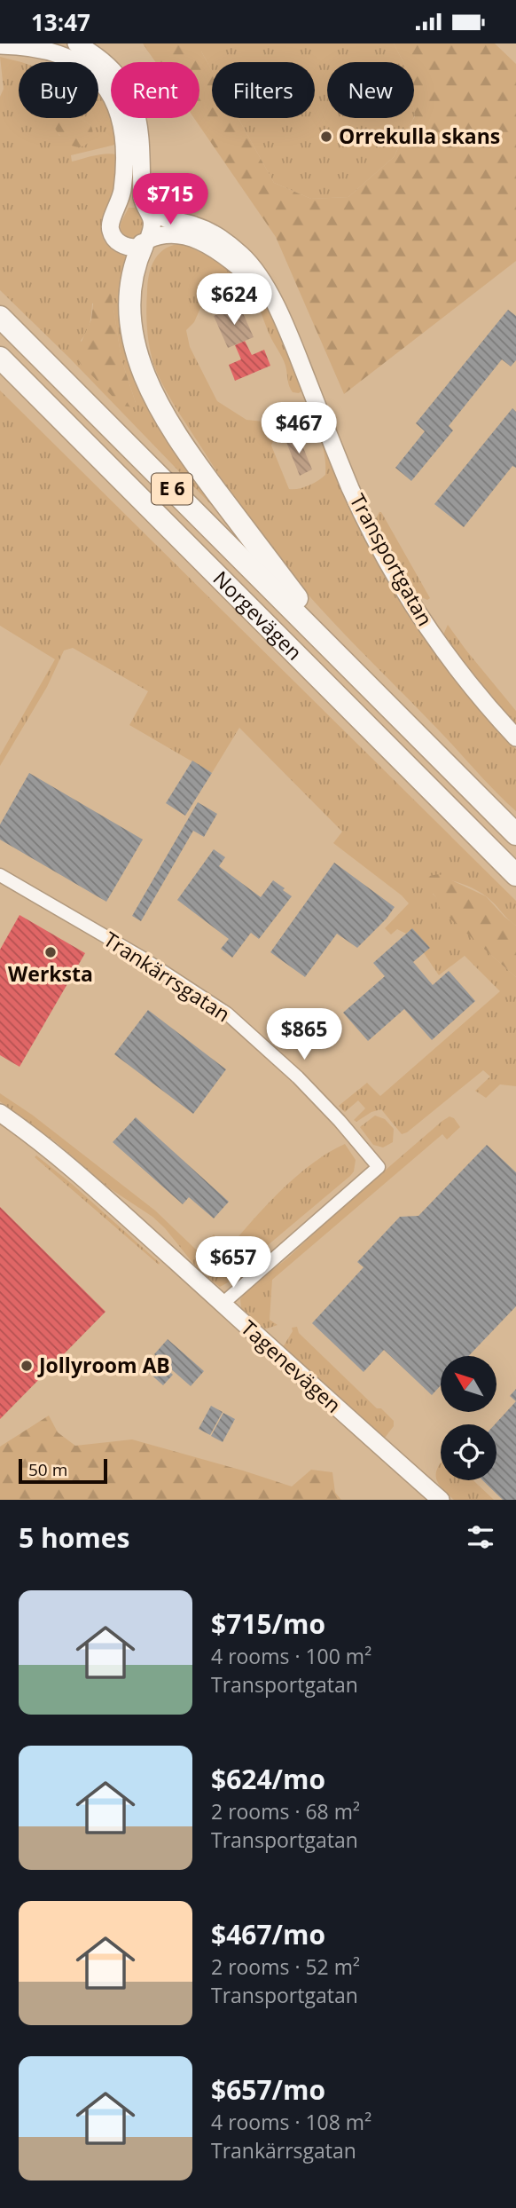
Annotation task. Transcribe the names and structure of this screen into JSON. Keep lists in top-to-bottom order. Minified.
{"streets":{"highway":["E 6","Norgevägen"],"street":["Transportgatan","Trankärrsgatan","Tagenevägen"]},"crossings":[["Trankärrsgatan","Tagenevägen"]],"places":["Orrekulla skans","Werksta","Jollyroom AB"],"scale_bar":"50 m","north":"top left","page":{"status":"13:47","chip":["Buy","Rent","Filters","New"],"price":["$715","$624","$467","$865","$657"],"scale":"50 m","heading":"5 homes","list":[{"name":"$715/mo","note":"4 rooms · 100 m² · Transportgatan"},{"name":"$624/mo","note":"2 rooms · 68 m² · Transportgatan"},{"name":"$467/mo","note":"2 rooms · 52 m² · Transportgatan"},{"name":"$657/mo","note":"4 rooms · 108 m² · Trankärrsgatan"}]}}
